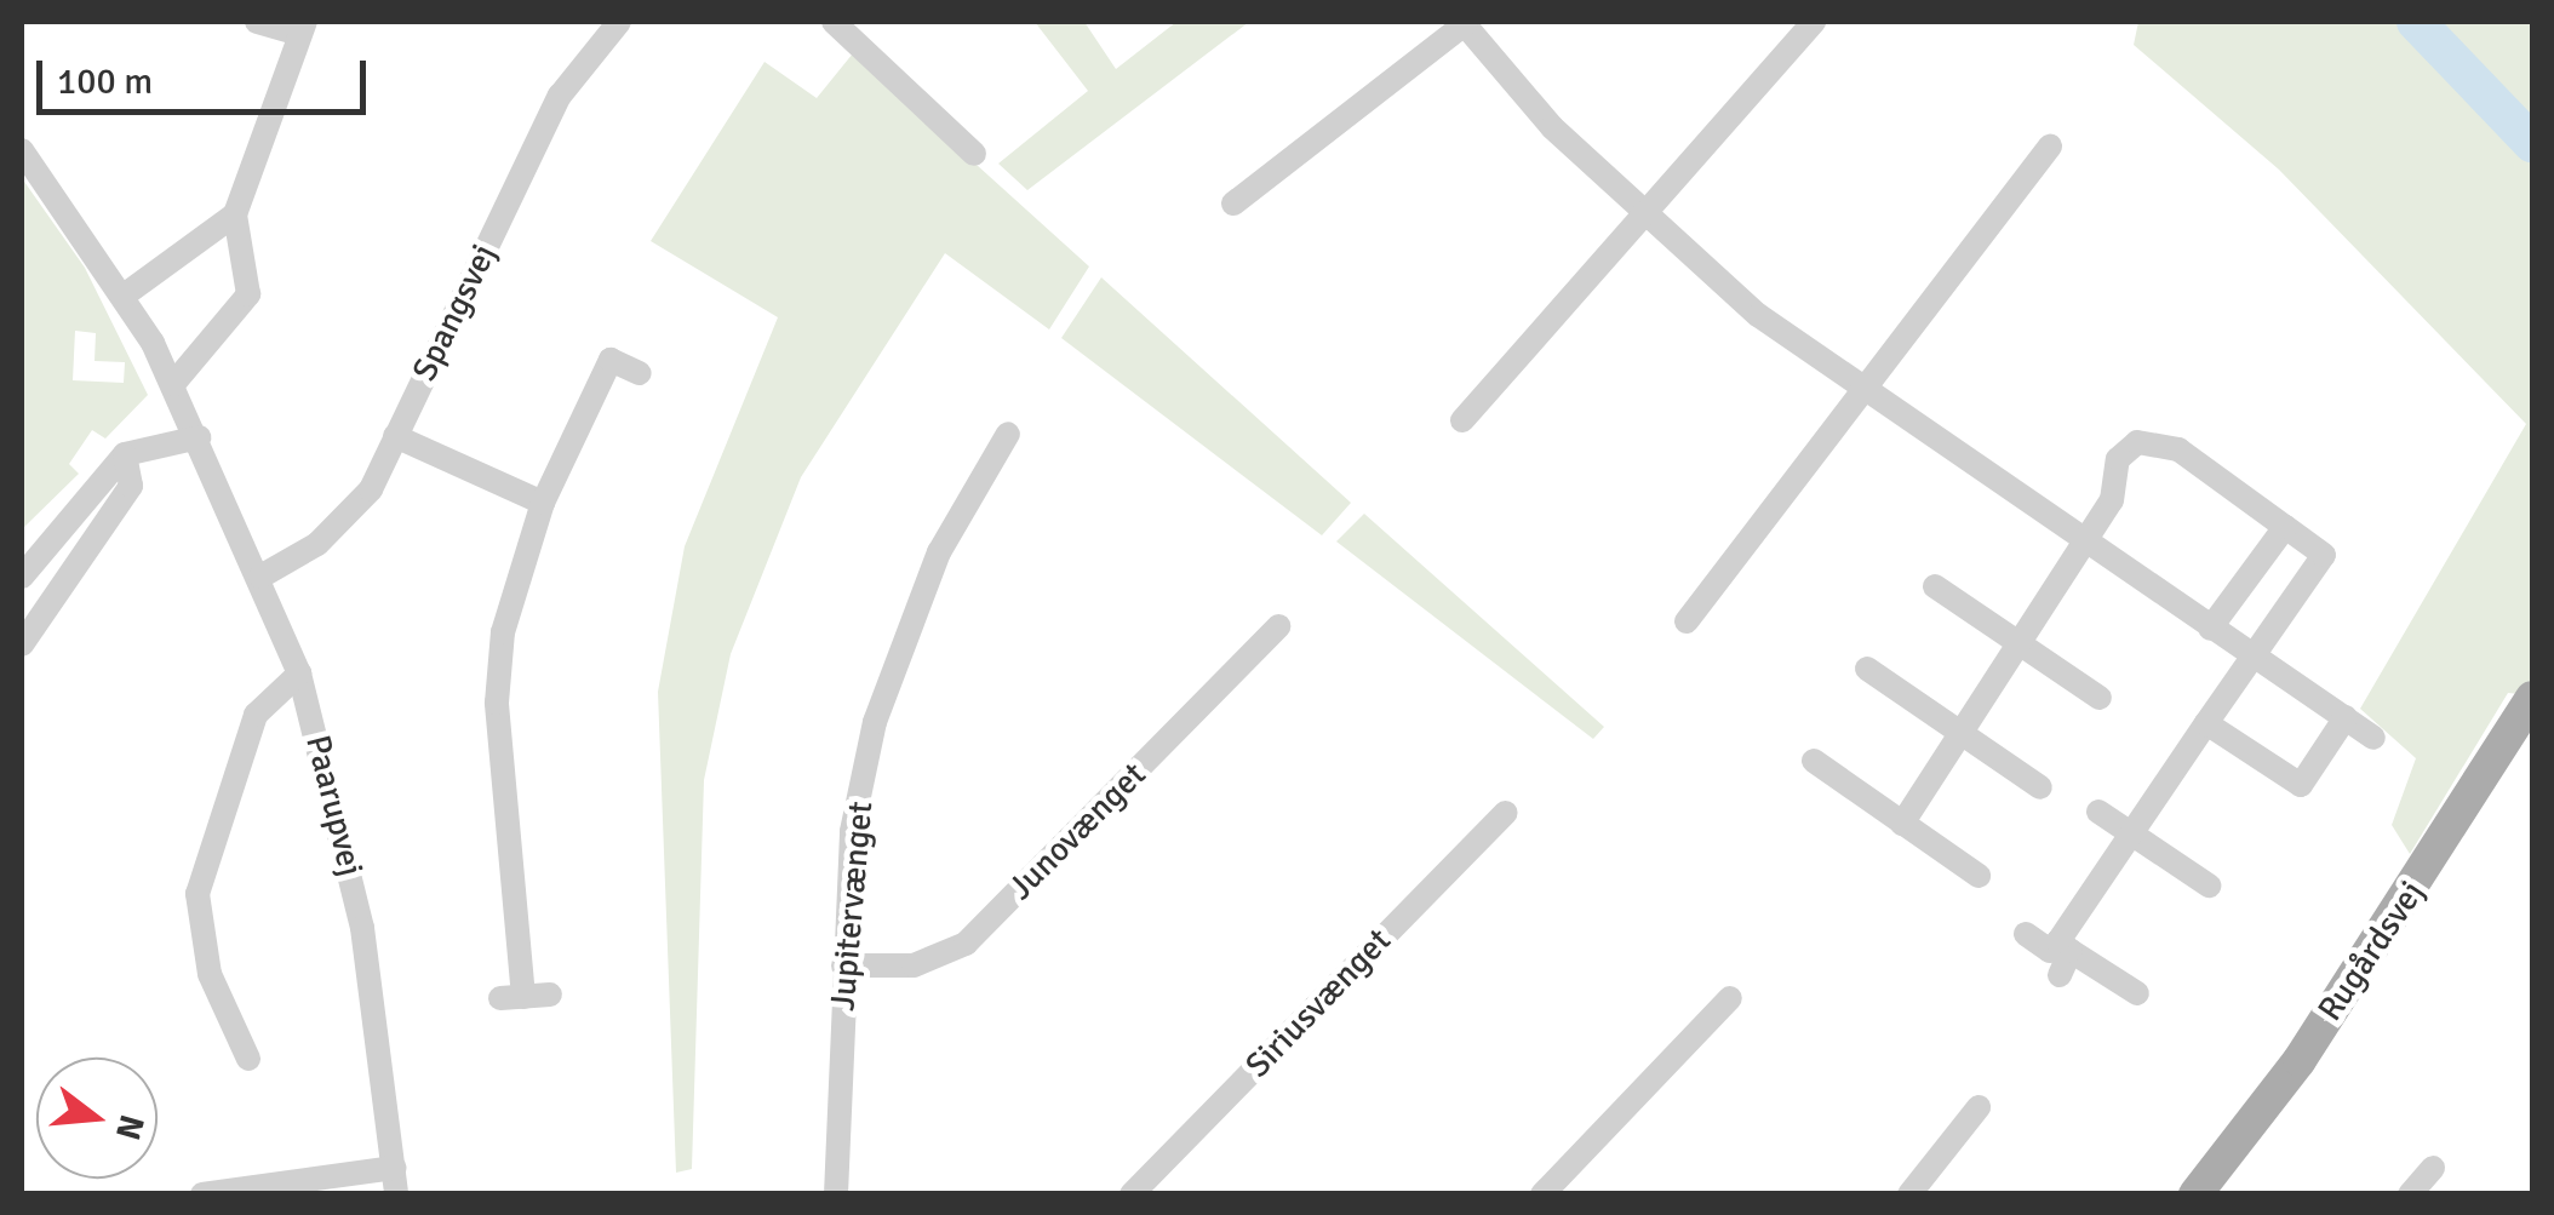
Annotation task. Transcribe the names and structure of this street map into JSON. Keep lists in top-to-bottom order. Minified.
{"streets":{"main road":["Rugårdsvej"],"street":["Spangsvej","Paarupvej","Junovænget","Jupitervænget","Siriusvænget"]},"crossings":[["Spangsvej","Paarupvej"],["Junovænget","Jupitervænget"]],"scale_bar":"100 m","north":"right"}
